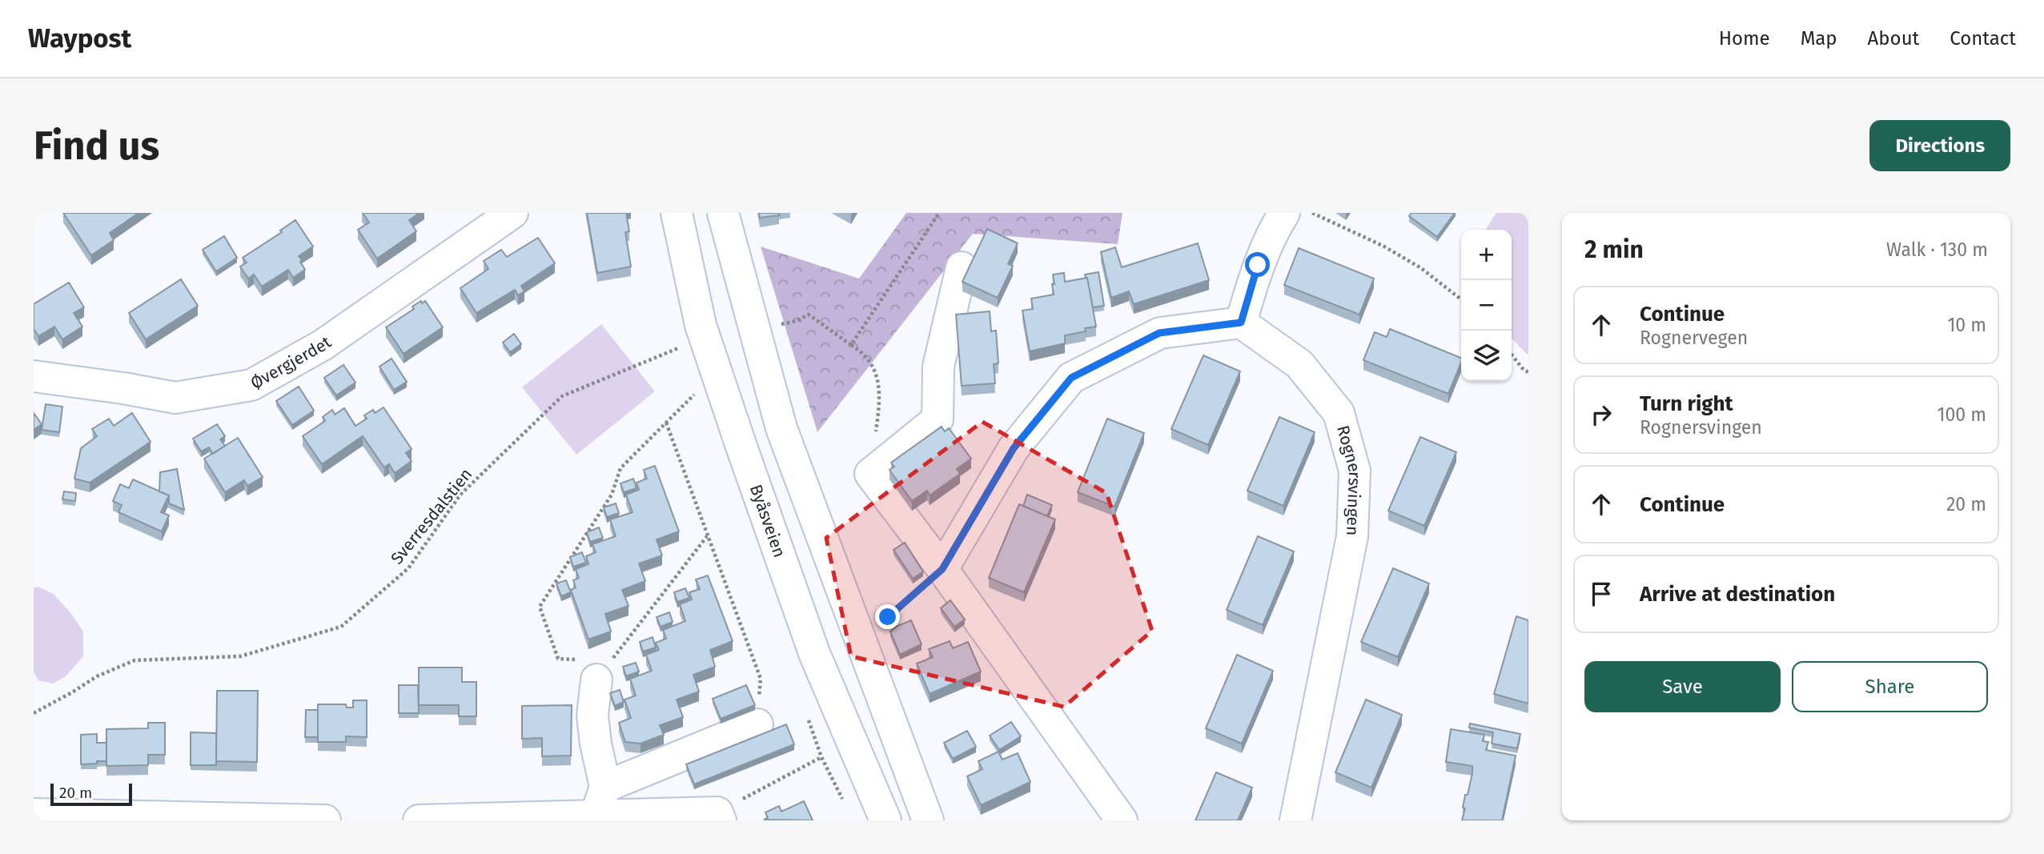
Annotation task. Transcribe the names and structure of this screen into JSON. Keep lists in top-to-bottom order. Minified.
{"streets":{"street":["Øvergjerdet","Rognersvingen","Byåsveien"],"path":["Sverresdalstien"]},"scale_bar":"20 m","page":{"header":"Waypost","nav":["Home","Map","About","Contact"],"buttons":["Directions",["Save","Share"]],"title":"Find us","heading":["2 min","Walk · 130 m"],"map_buttons":["+","−"],"list":[["Continue","Rognervegen","10 m"],["Turn right","Rognersvingen","100 m"],["Continue","20 m"],"Arrive at destination"],"scale":"20 m"}}
